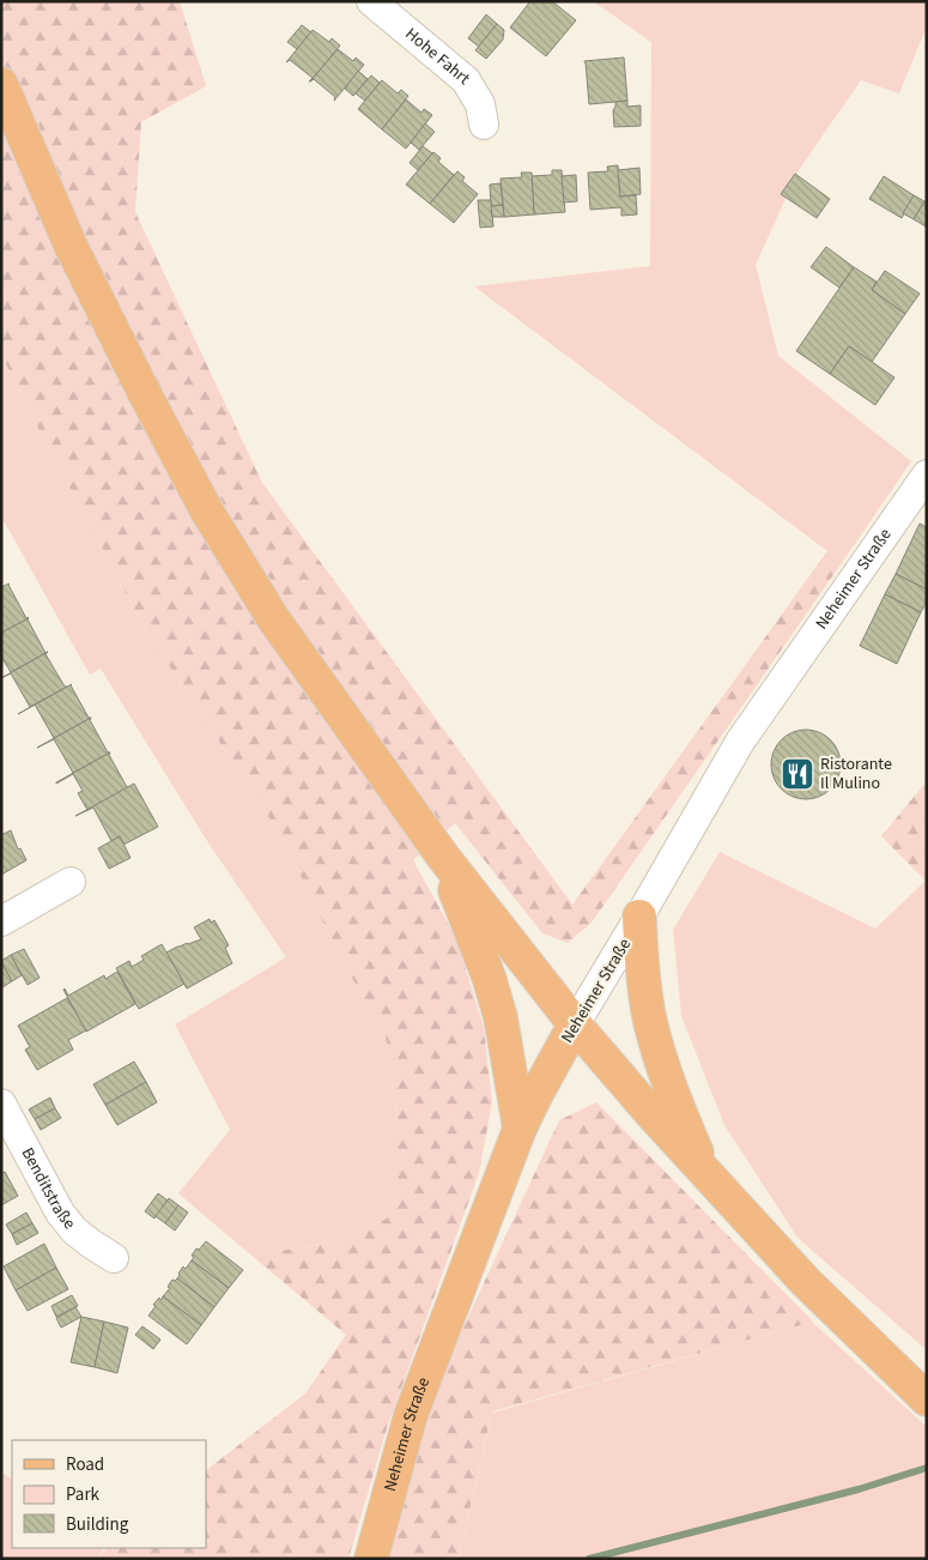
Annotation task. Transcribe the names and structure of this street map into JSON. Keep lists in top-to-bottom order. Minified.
{"streets":{"main road":["Neheimer Straße"],"street":["Hohe Fahrt","Benditstraße"]},"places":{"restaurant":["Ristorante Il Mulino"]},"legend":["Road","Park","Building"]}
